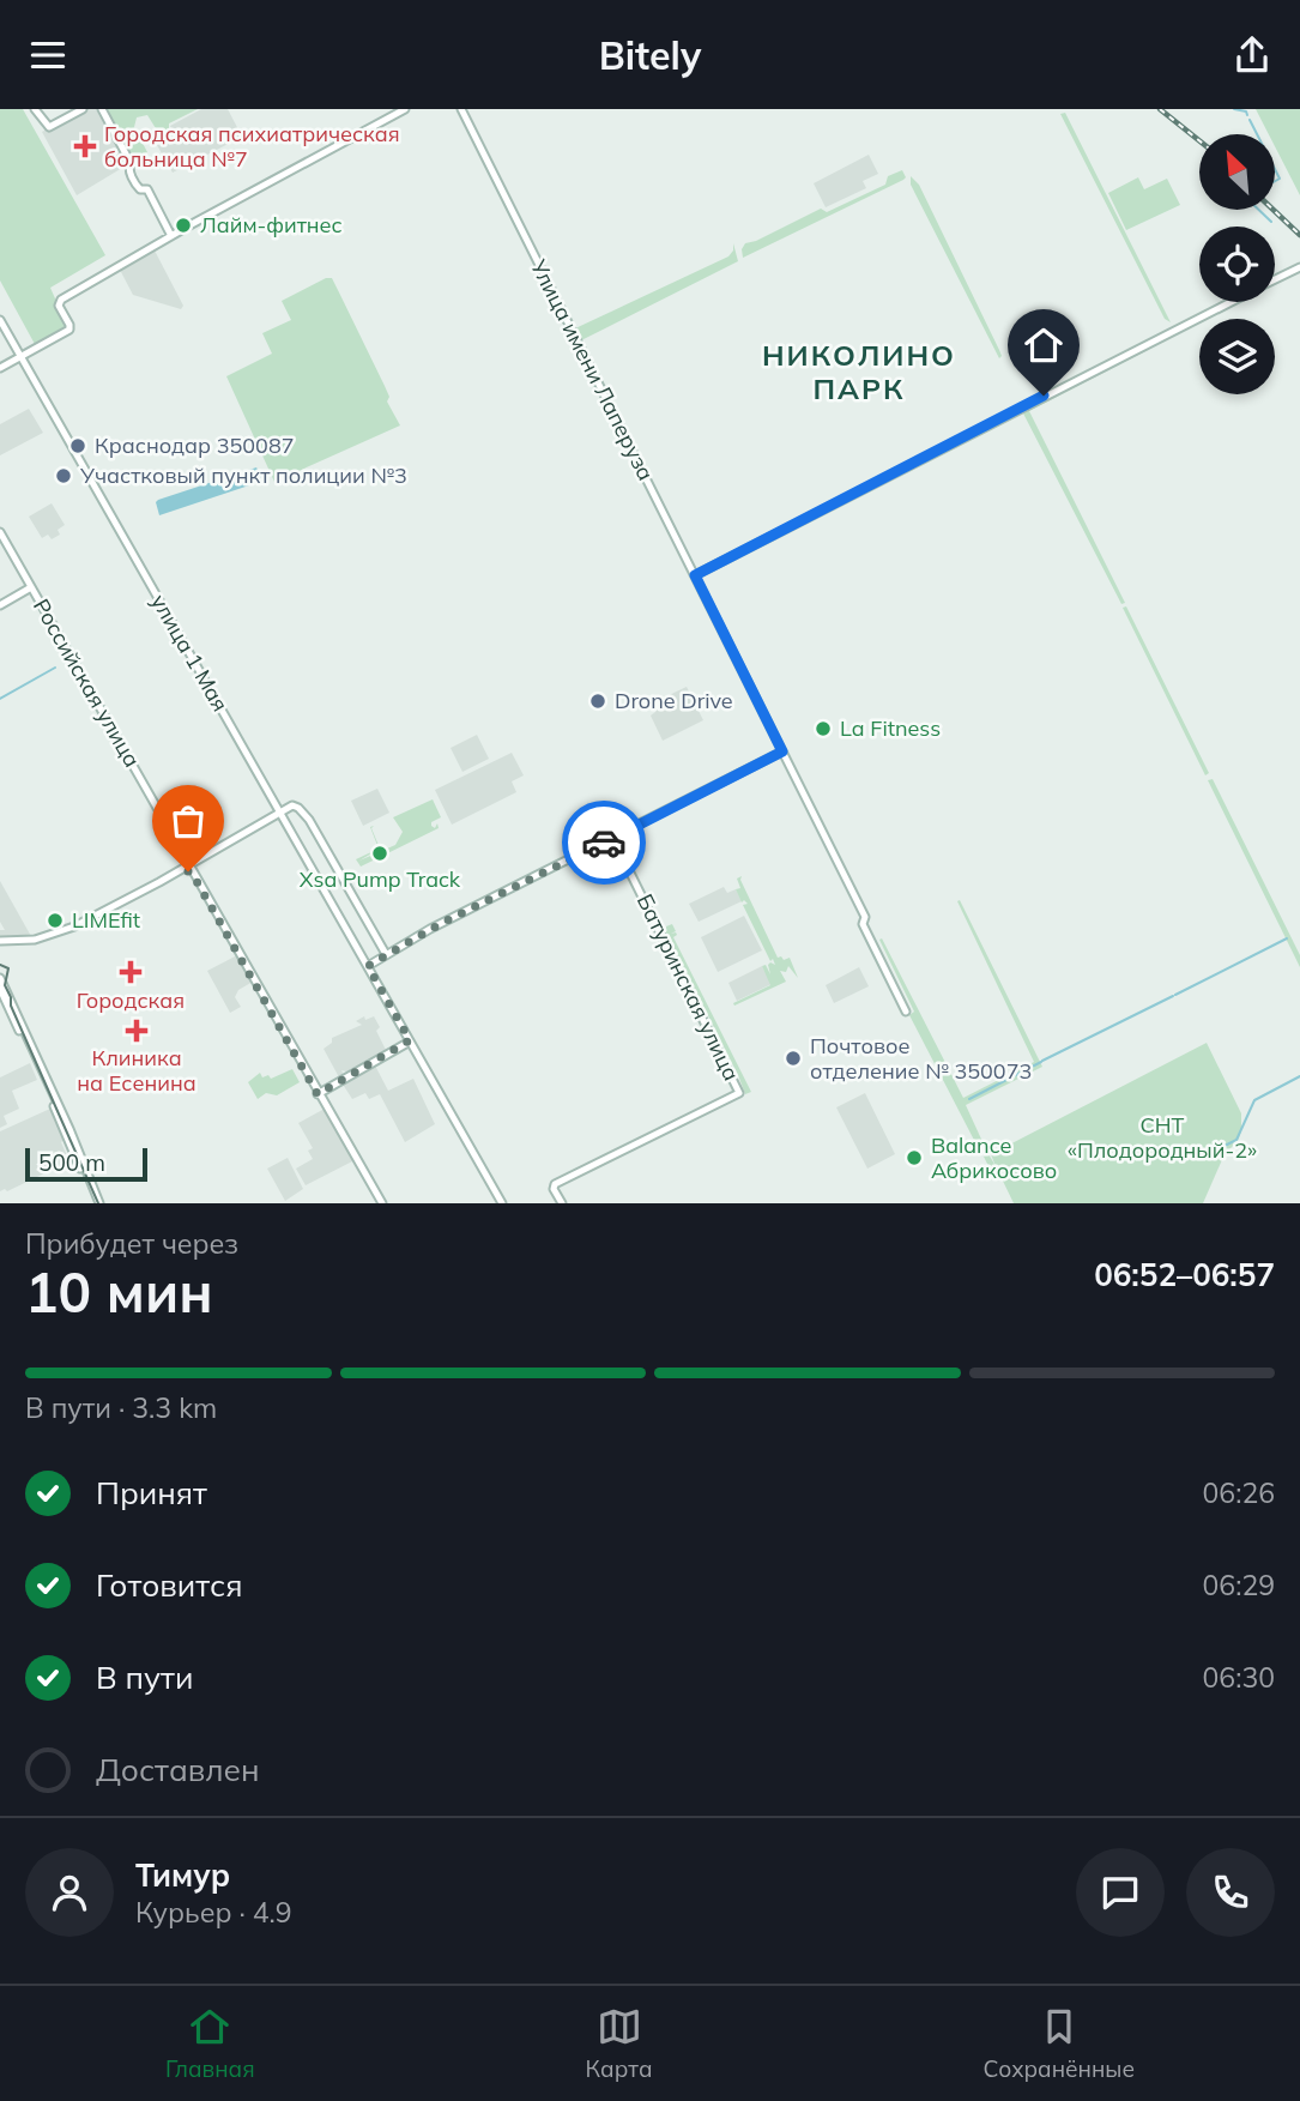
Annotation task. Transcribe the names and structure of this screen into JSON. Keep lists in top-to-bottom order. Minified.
{"streets":{"street":["Улица имени Лаперуза","улица 1 Мая","Российская улица","Батуринская улица"]},"districts":["НИКОЛИНО ПАРК"],"parks":["СНТ «Плодородный-2»"],"places":{"health":["Городская психиатрическая больница №7","Городская","Клиника на Есенина"],"other":["Лайм-фитнес","Краснодар 350087","Участковый пункт полиции №3","Drone Drive","La Fitness","Xsa Pump Track","LIMEfit","Почтовое отделение № 350073","Balance Абрикосово"]},"scale_bar":"500 m","north":"top left","page":{"header":"Bitely","scale":"500 m","heading":["10 мин","Прибудет через","06:52–06:57"],"panel":["Тимур","Курьер · 4.9"],"bar":"В пути · 3.3 km","list":[["Принят","06:26"],["Готовится","06:29"],["В пути","06:30"],"Доставлен"],"tabs":["Главная","Карта","Сохранённые"]}}
